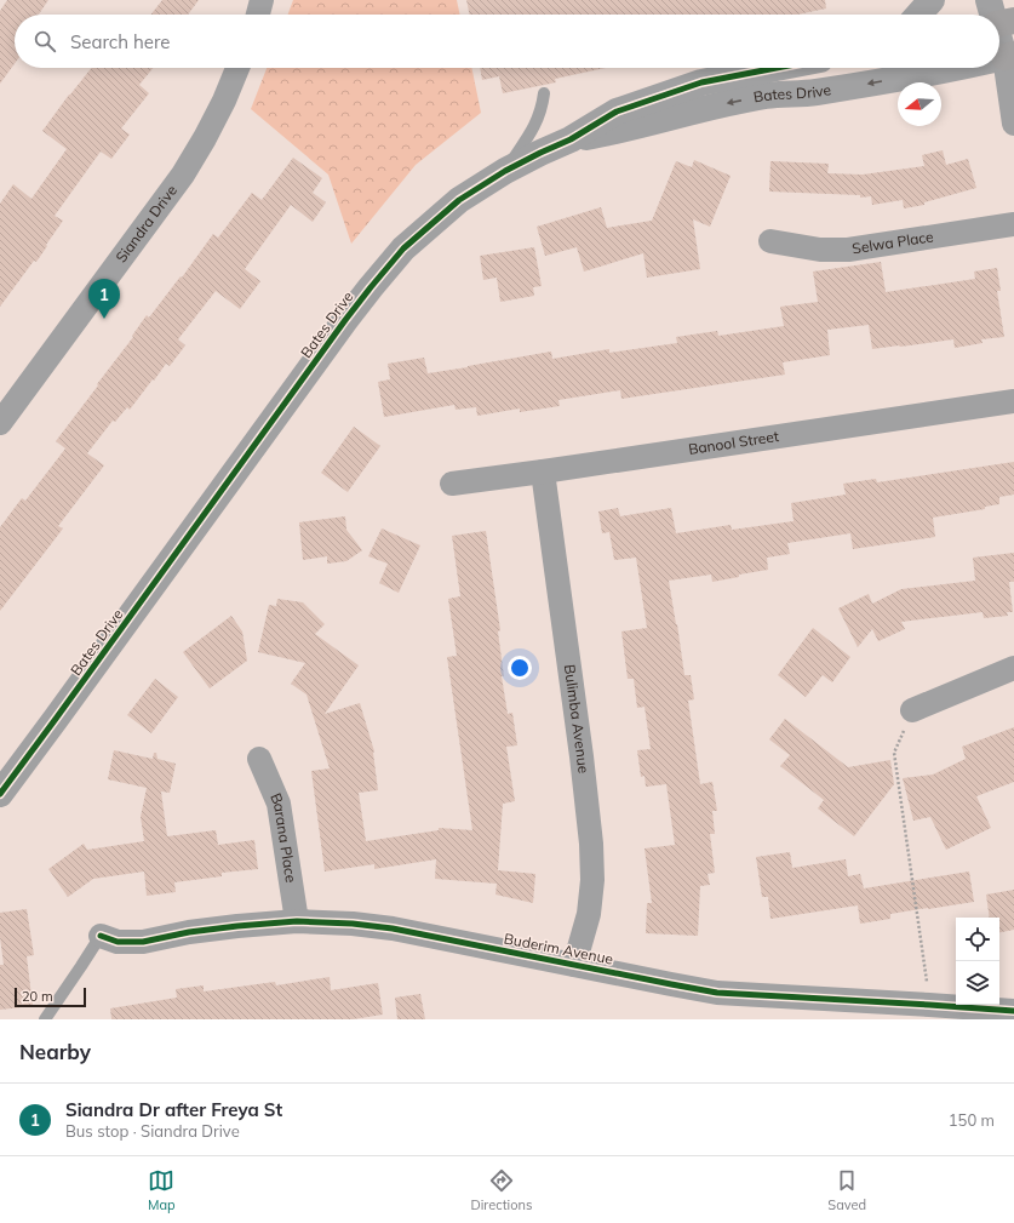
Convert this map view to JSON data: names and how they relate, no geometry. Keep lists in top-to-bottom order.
{
  "streets": {
    "street": [
      "Bates Drive",
      "Siandra Drive",
      "Selwa Place",
      "Banool Street",
      "Bulimba Avenue",
      "Barana Place",
      "Buderim Avenue"
    ]
  },
  "crossings": [
    ["Banool Street", "Bulimba Avenue"],
    ["Bulimba Avenue", "Buderim Avenue"],
    ["Barana Place", "Buderim Avenue"]
  ],
  "scale_bar": "20 m",
  "north": "left",
  "page": {
    "search": "Search here",
    "pins": "1",
    "scale": "20 m",
    "heading": "Nearby",
    "list": [
      {
        "mark": "1",
        "name": "Siandra Dr after Freya St",
        "note": "Bus stop · Siandra Drive",
        "value": "150 m"
      }
    ],
    "nav": ["Map", "Directions", "Saved"]
  }
}
